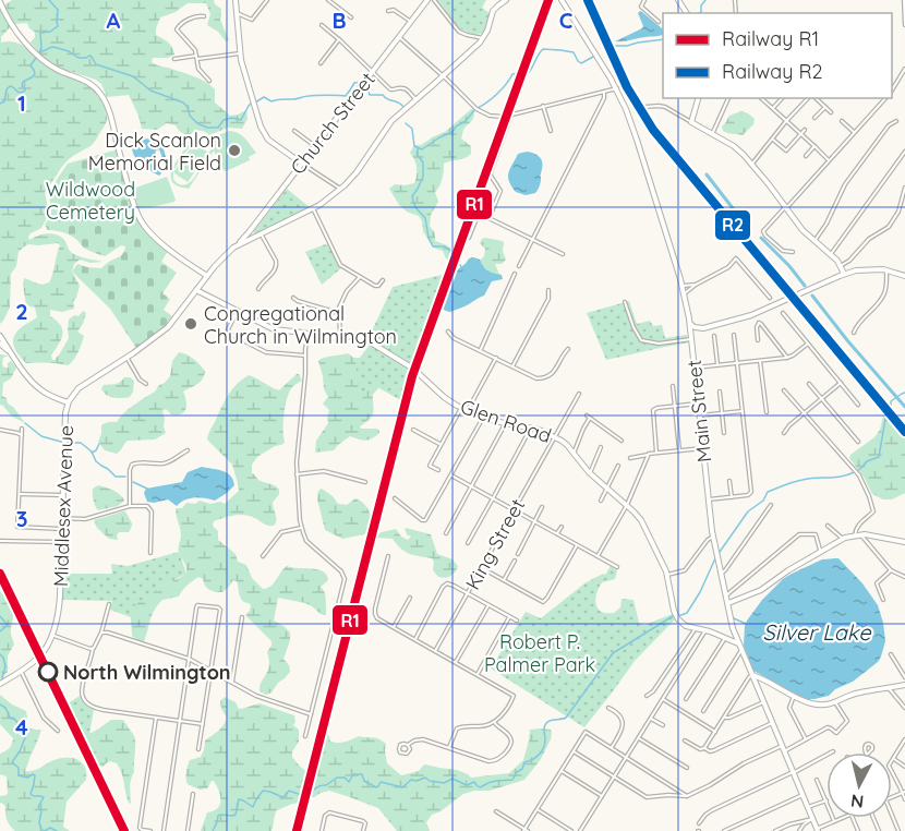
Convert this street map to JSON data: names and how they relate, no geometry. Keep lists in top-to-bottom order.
{
  "streets": {
    "street": [
      "Church Street",
      "Main Street",
      "Glen Road",
      "Middlesex Avenue",
      "King Street"
    ]
  },
  "crossings": [
    ["Church Street", "Middlesex Avenue"],
    ["Glen Road", "Middlesex Avenue"],
    ["Glen Road", "King Street"]
  ],
  "water": ["Silver Lake"],
  "parks": ["Wildwood Cemetery", "Robert P. Palmer Park"],
  "places": ["Dick Scanlon Memorial Field", "Congregational Church in Wilmington", "North Wilmington"],
  "lines": ["rail line R1", "rail line R2"],
  "legend": ["Railway R1", "Railway R2"],
  "north": "bottom",
  "grid": {
    "columns": ["A", "B", "C"],
    "rows": [
      "1",
      "2",
      "3",
      "4"
    ]
  }
}
